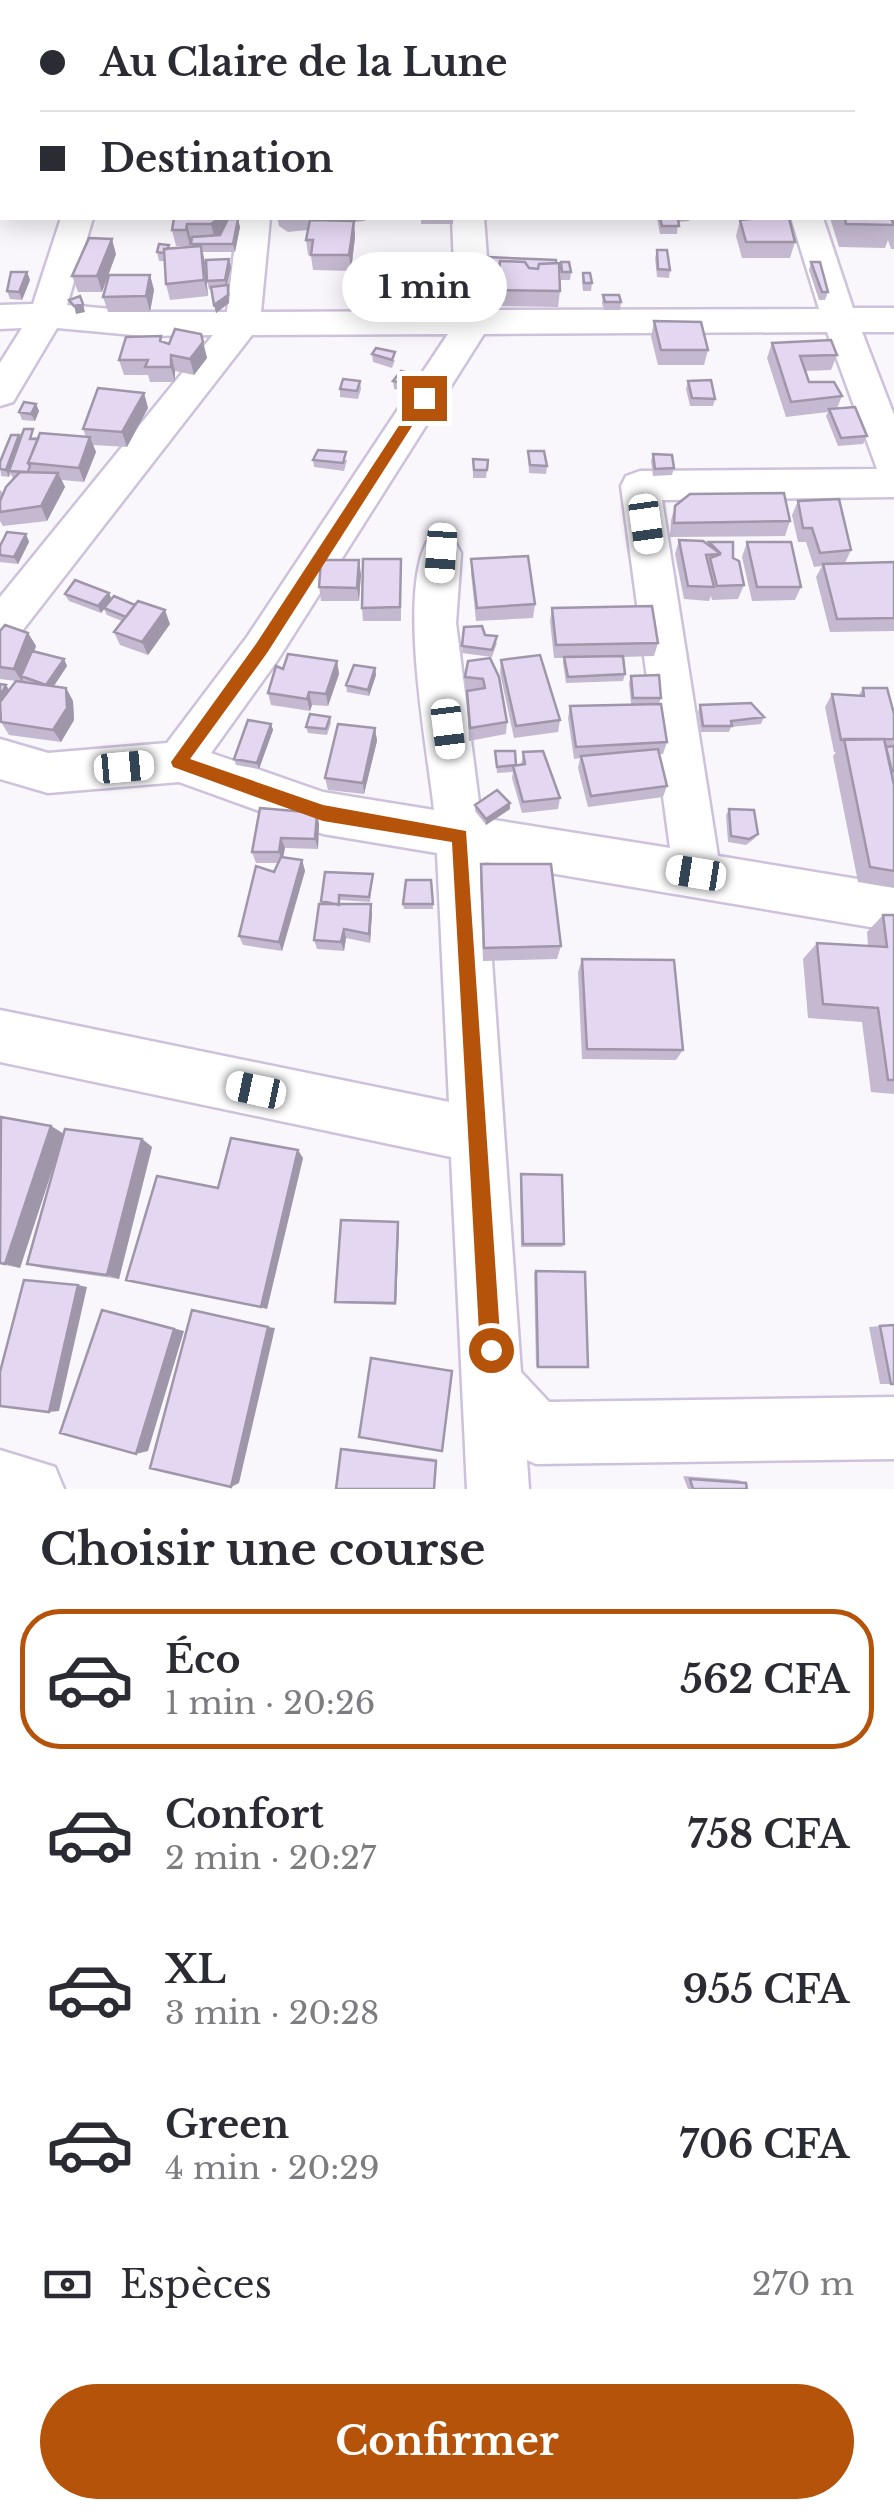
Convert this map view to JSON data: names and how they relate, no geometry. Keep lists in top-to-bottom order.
{
  "page": {
    "banner": ["Au Claire de la Lune", "Destination"],
    "bubble": "1 min",
    "heading": "Choisir une course",
    "list": [
      {
        "name": "Éco",
        "note": "1 min · 20:26",
        "value": "562 CFA"
      },
      {
        "name": "Confort",
        "note": "2 min · 20:27",
        "value": "758 CFA"
      },
      {
        "name": "XL",
        "note": "3 min · 20:28",
        "value": "955 CFA"
      },
      {
        "name": "Green",
        "note": "4 min · 20:29",
        "value": "706 CFA"
      }
    ],
    "pay": ["Espèces", "270 m"],
    "buttons": "Confirmer"
  }
}
